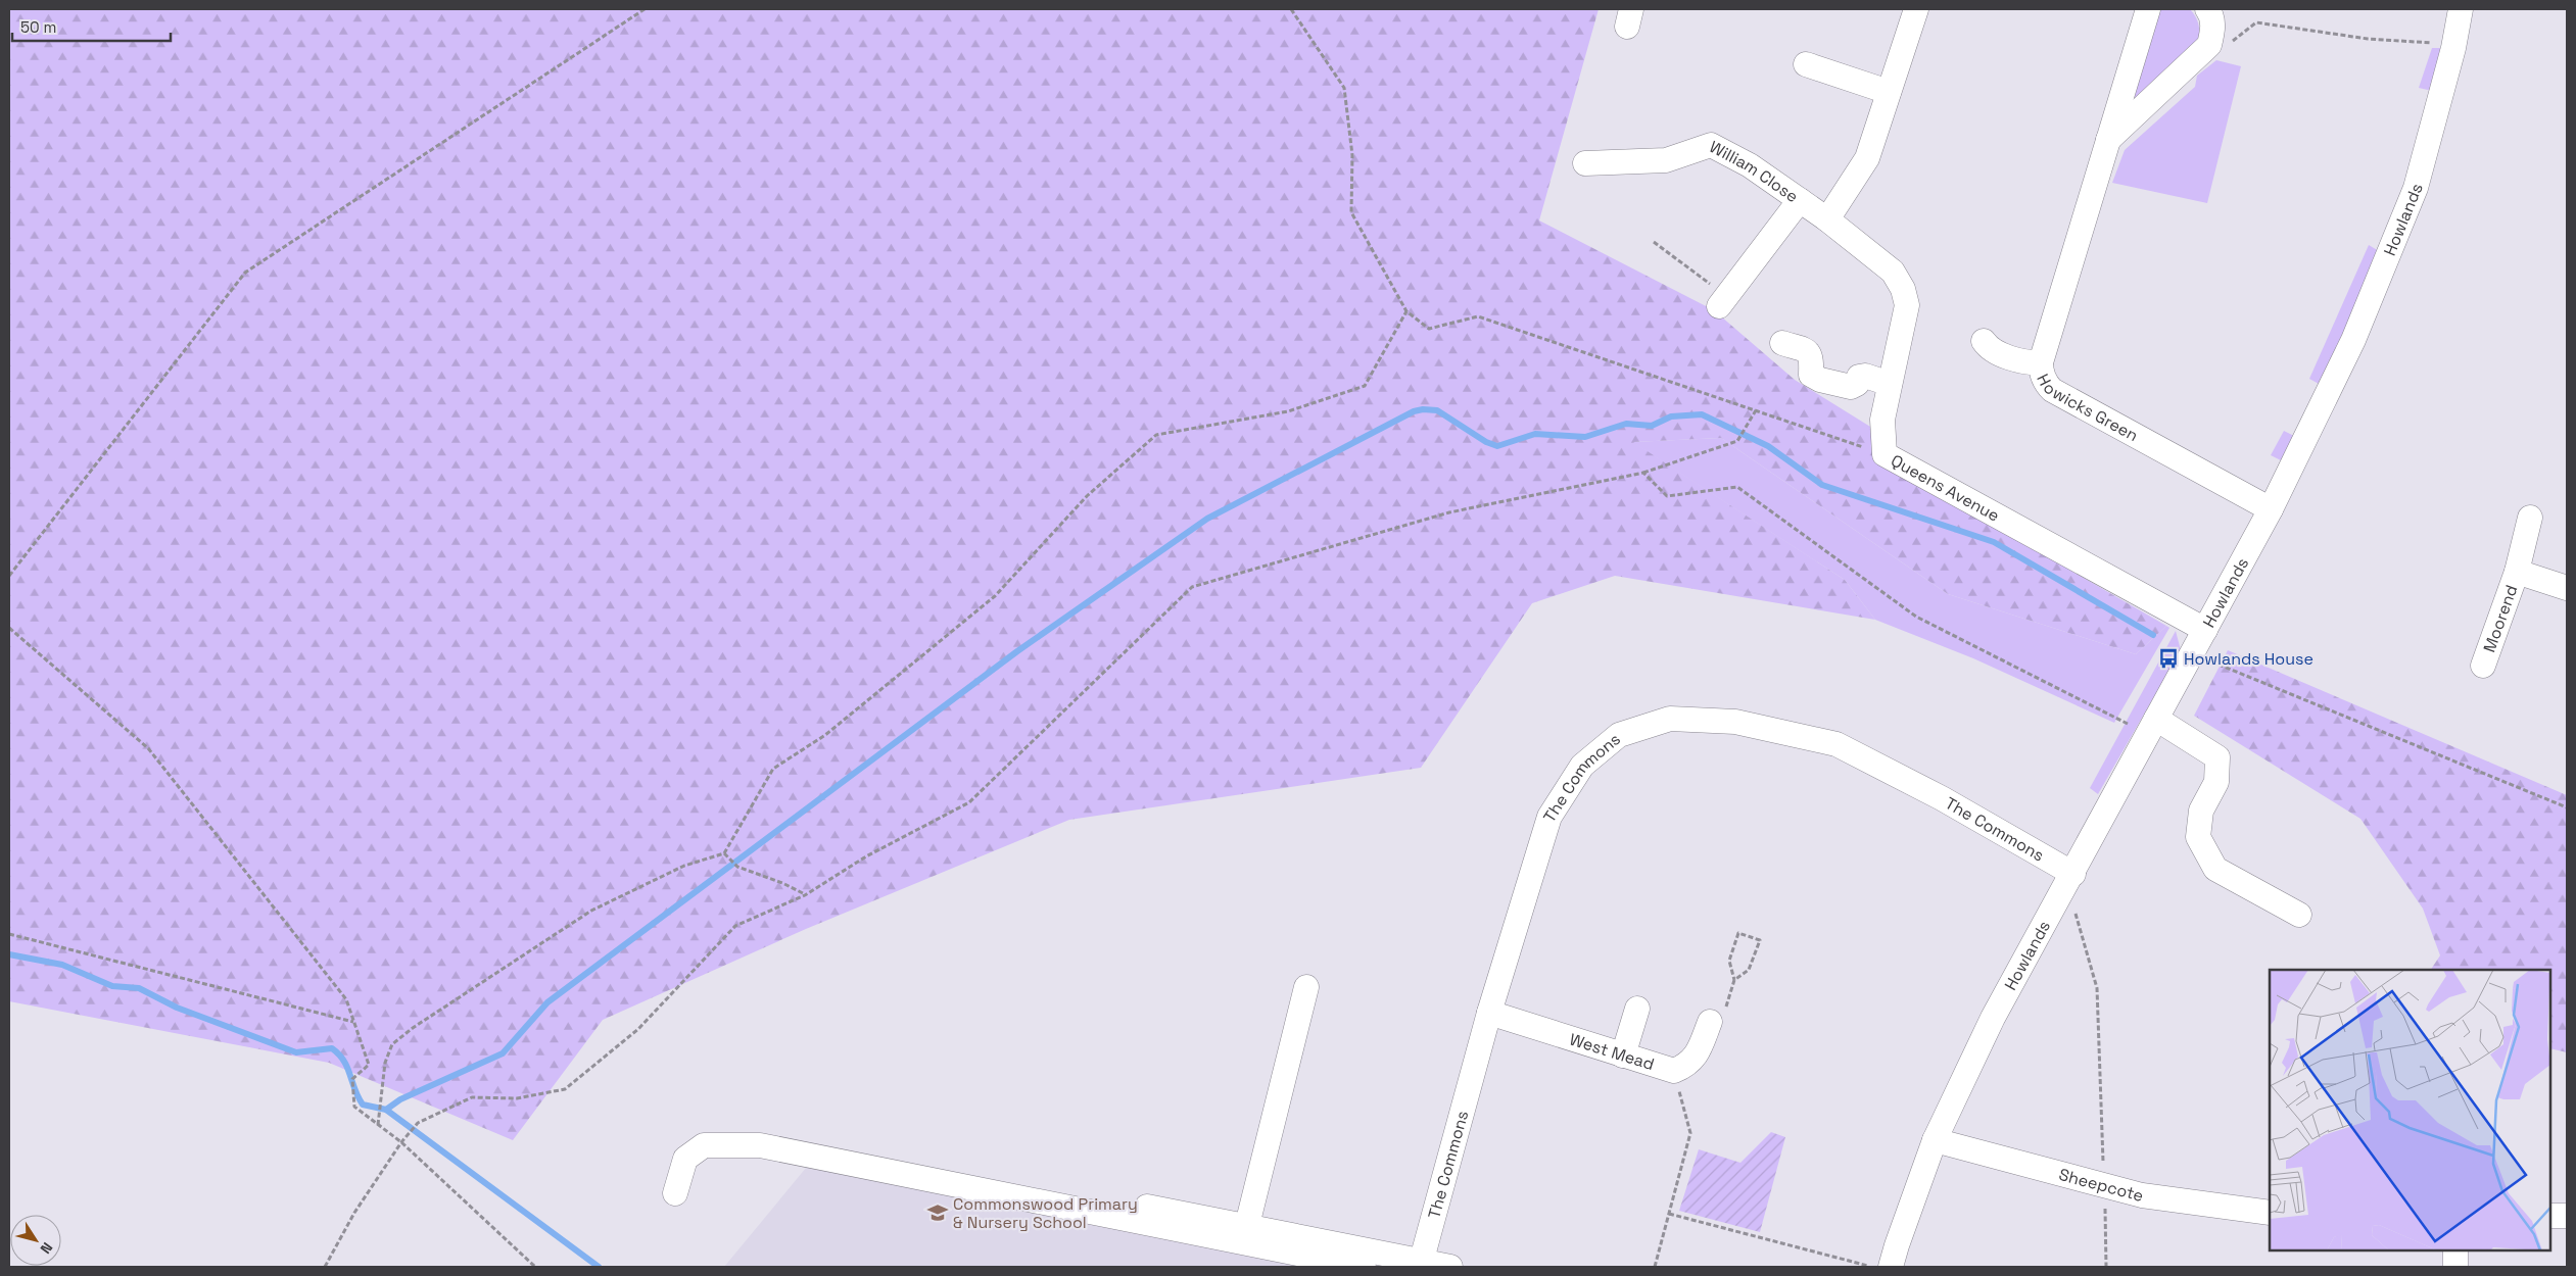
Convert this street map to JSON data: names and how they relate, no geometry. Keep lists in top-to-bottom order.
{
  "streets": {
    "street": [
      "William Close",
      "Howlands",
      "Howicks Green",
      "Queens Avenue",
      "Moorend",
      "The Commons",
      "West Mead",
      "Sheepcote"
    ]
  },
  "crossings": [
    ["William Close", "Queens Avenue"],
    ["Howlands", "Howicks Green"],
    ["Howlands", "Queens Avenue"],
    ["Howlands", "The Commons"],
    ["Howlands", "Sheepcote"],
    ["The Commons", "West Mead"]
  ],
  "places": {
    "bus stop": ["Howlands House"],
    "school or university": ["Commonswood Primary & Nursery School"]
  },
  "scale_bar": "50 m",
  "north": "bottom right"
}
